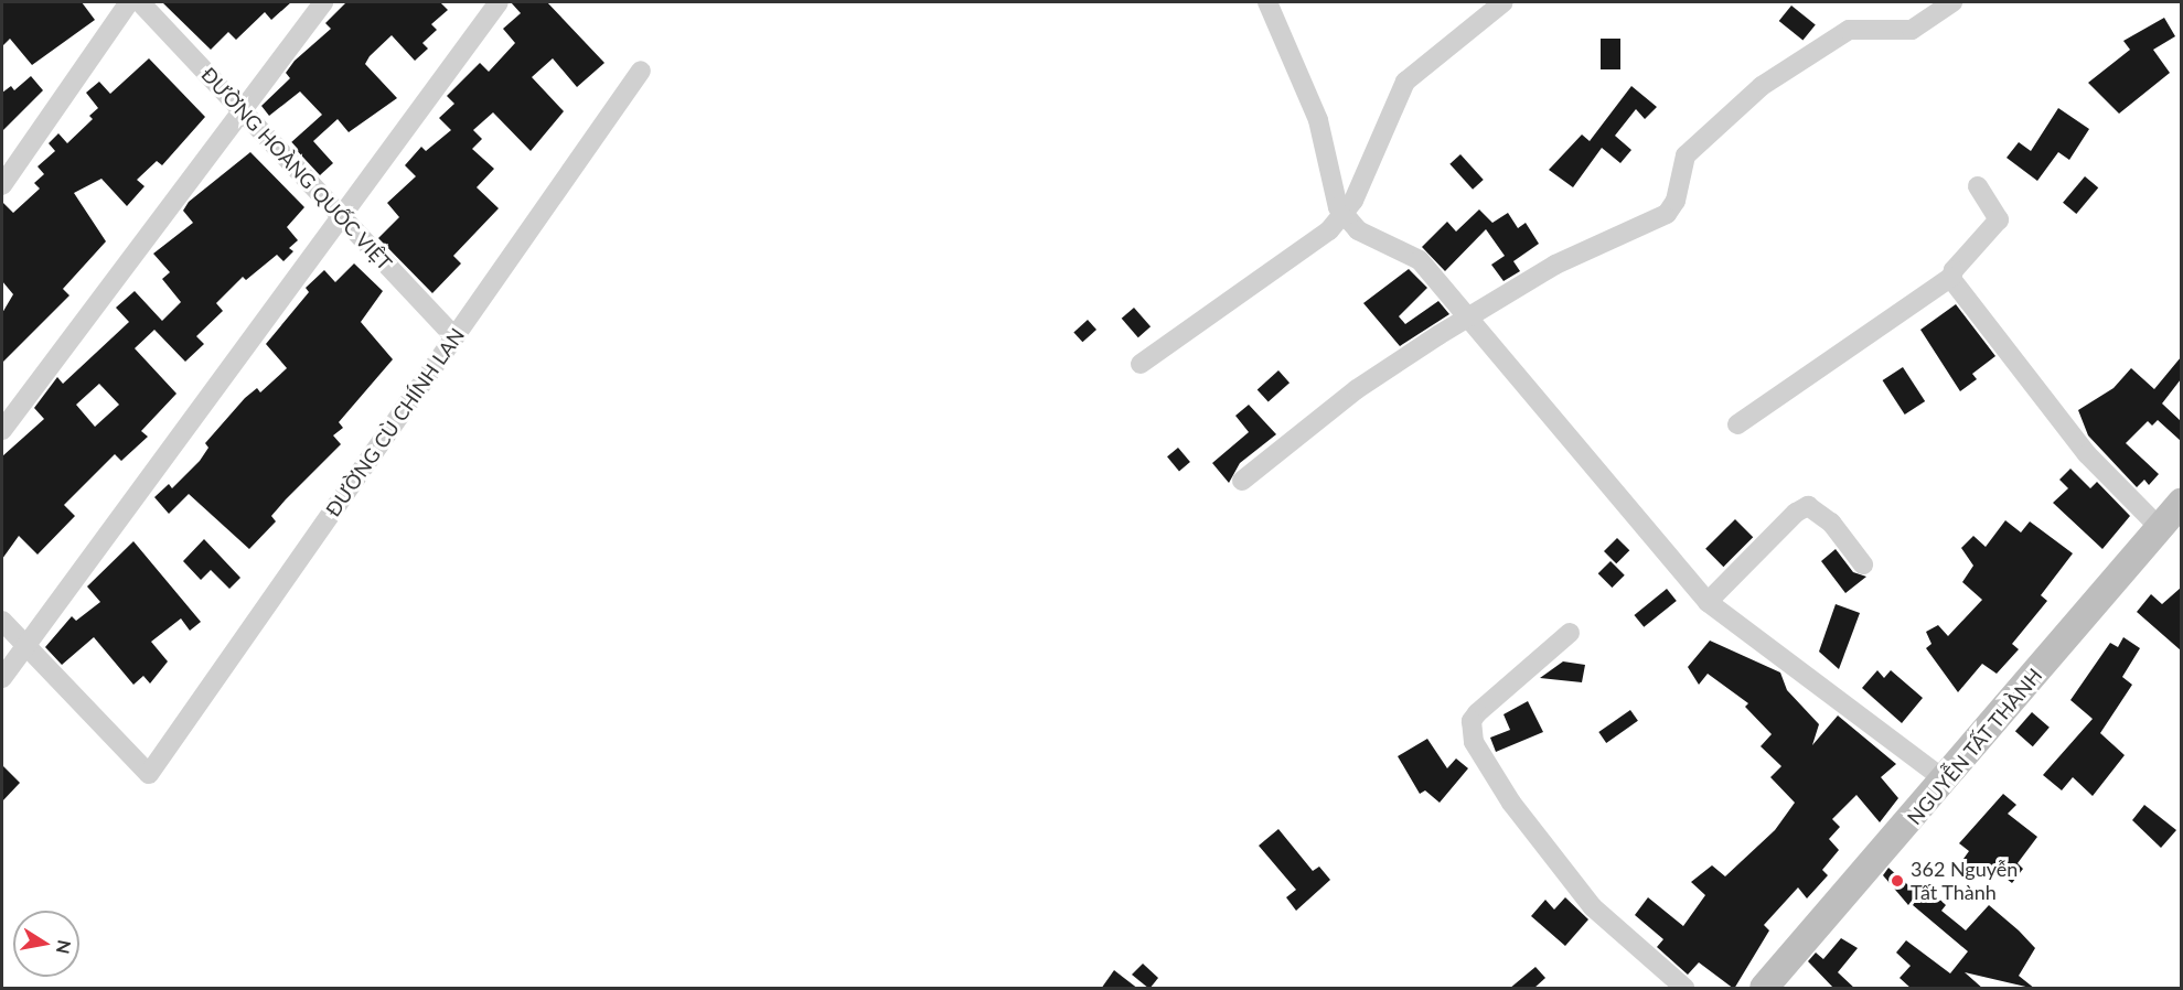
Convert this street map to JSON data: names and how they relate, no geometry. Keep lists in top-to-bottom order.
{
  "streets": {
    "main road": ["NGUYỄN TẤT THÀNH"],
    "street": ["ĐƯỜNG HOÀNG QUỐC VIỆT", "ĐƯỜNG CÙ CHÍNH LAN"]
  },
  "crossings": [
    ["ĐƯỜNG HOÀNG QUỐC VIỆT", "ĐƯỜNG CÙ CHÍNH LAN"]
  ],
  "places": ["362 Nguyễn Tất Thành"],
  "north": "right"
}
